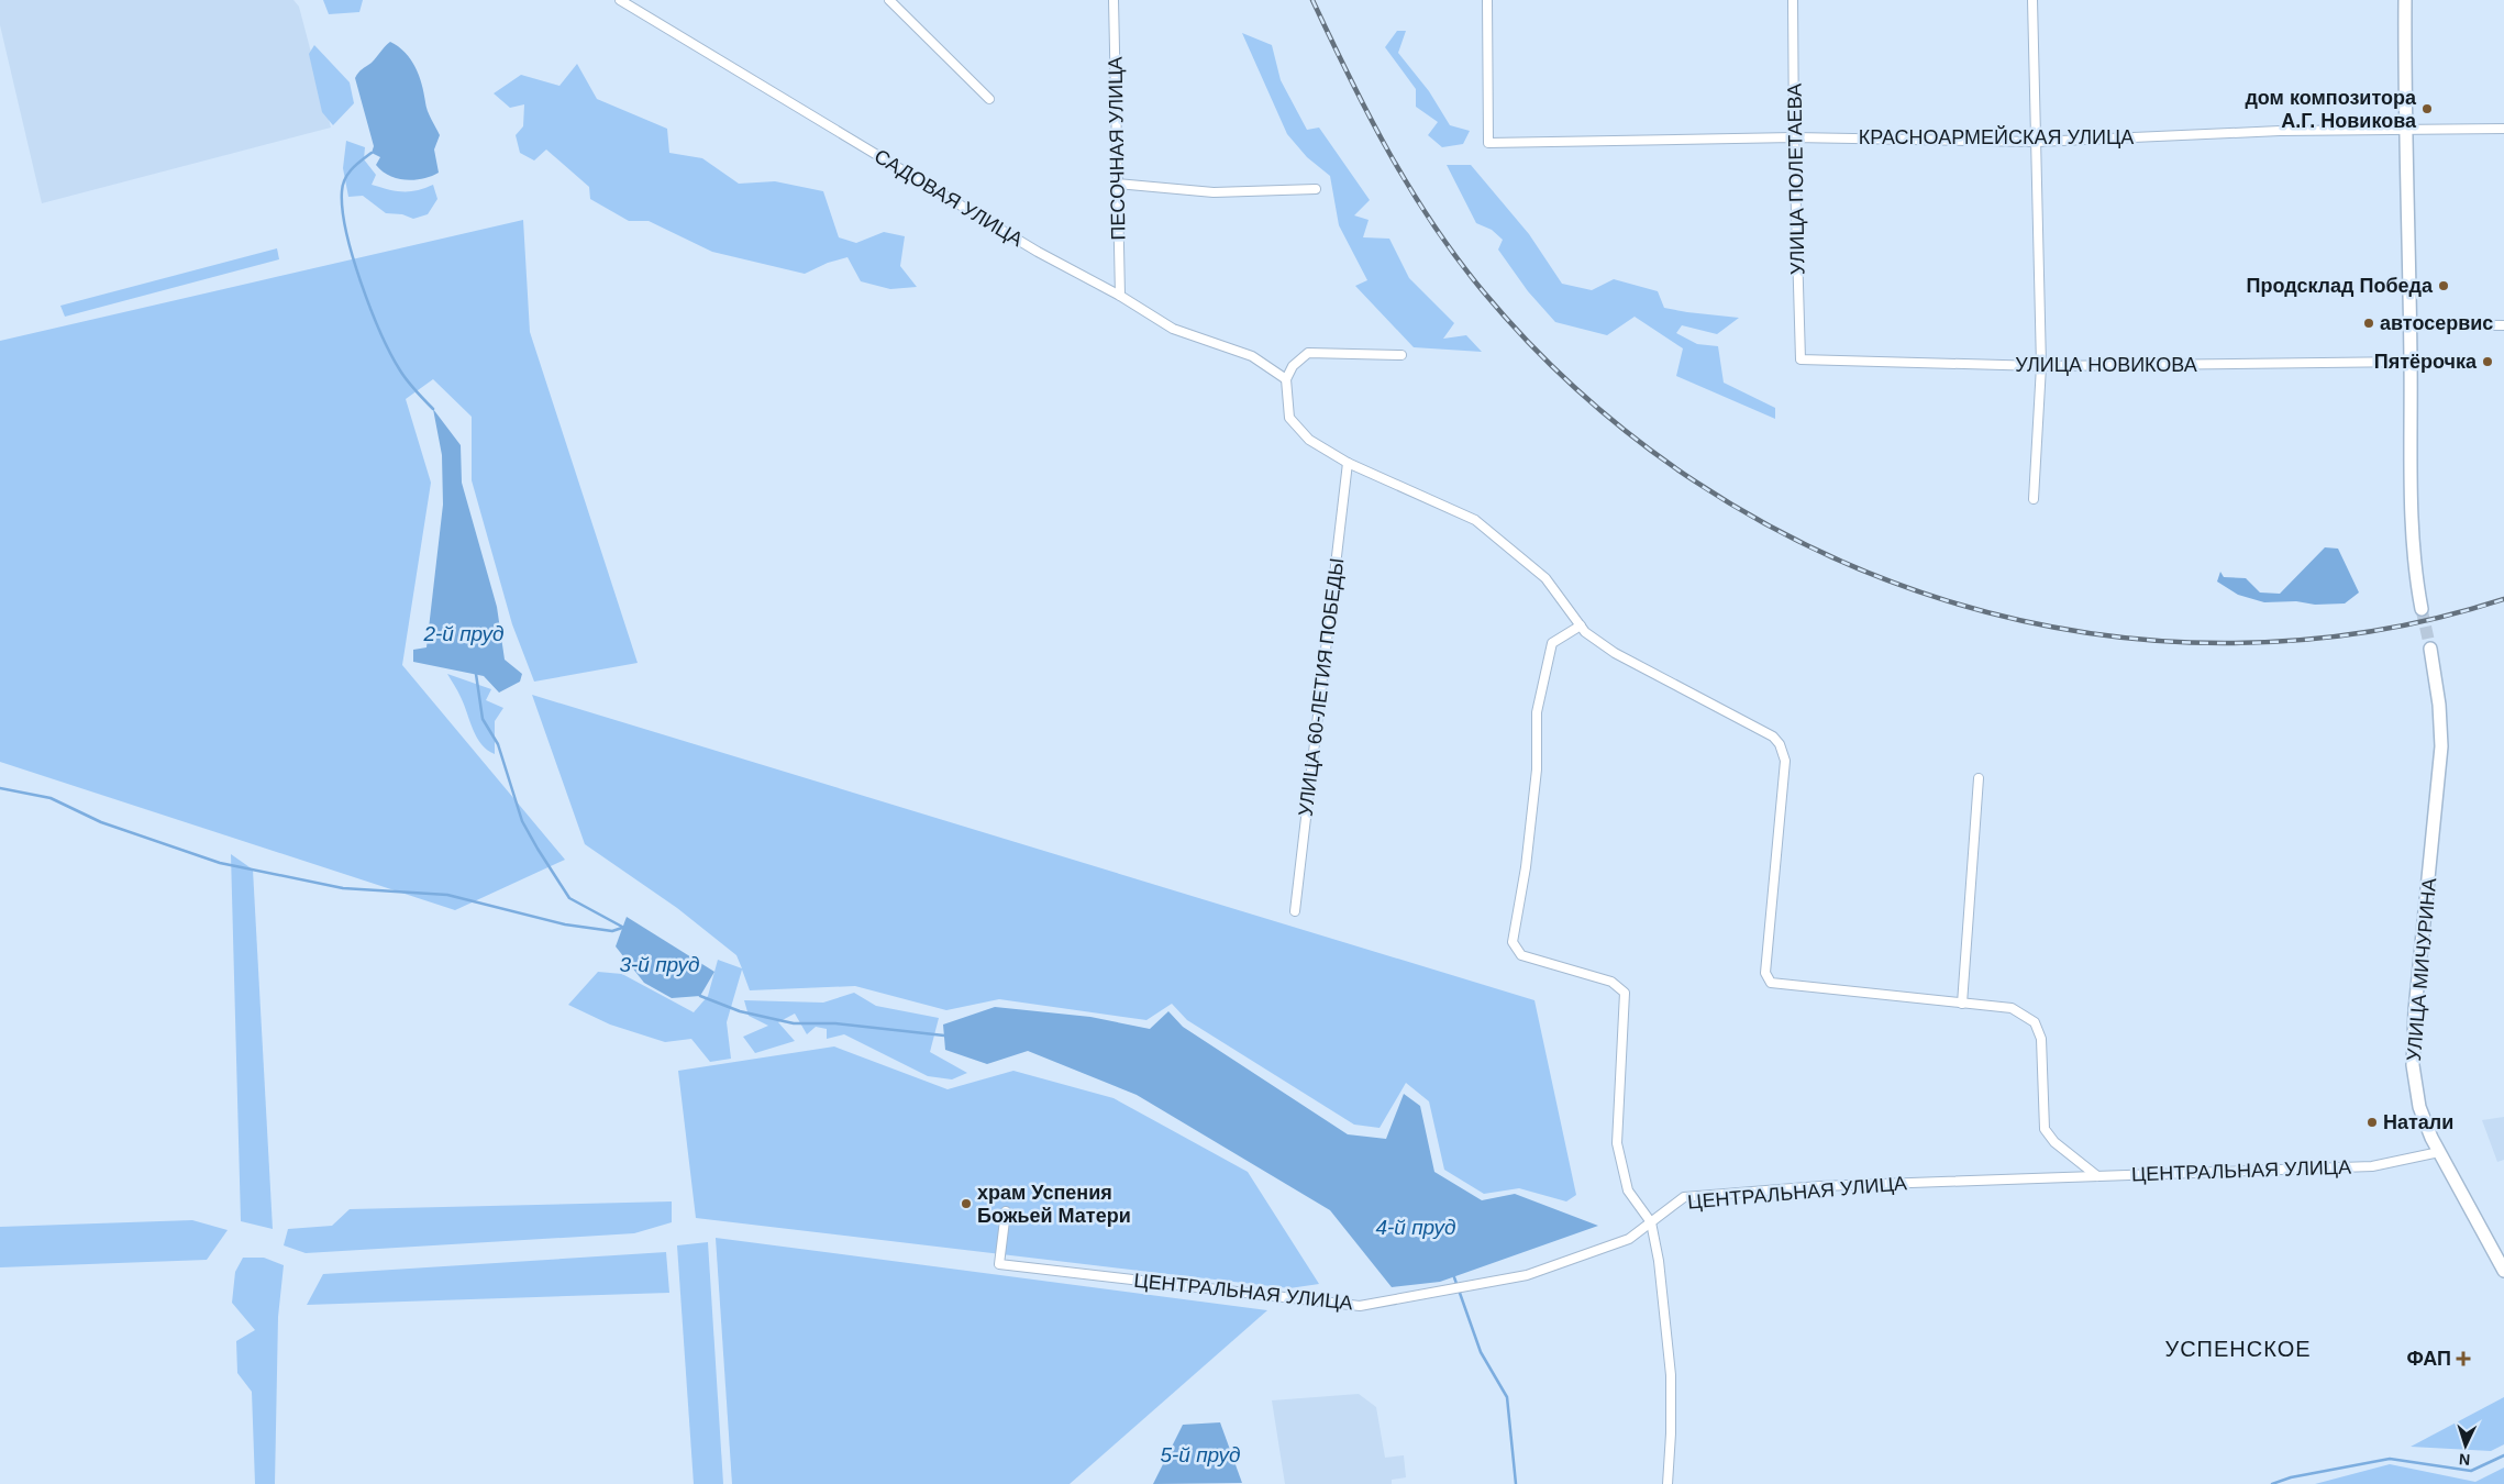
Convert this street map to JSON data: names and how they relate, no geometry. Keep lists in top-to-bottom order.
{
  "streets": {
    "main road": ["УЛИЦА МИЧУРИНА"],
    "street": [
      "КРАСНОАРМЕЙСКАЯ УЛИЦА",
      "ПЕСОЧНАЯ УЛИЦА",
      "УЛИЦА ПОЛЕТАЕВА",
      "САДОВАЯ УЛИЦА",
      "УЛИЦА НОВИКОВА",
      "УЛИЦА 60-ЛЕТИЯ ПОБЕДЫ",
      "ЦЕНТРАЛЬНАЯ УЛИЦА"
    ]
  },
  "crossings": [
    ["КРАСНОАРМЕЙСКАЯ УЛИЦА", "УЛИЦА ПОЛЕТАЕВА"],
    ["ПЕСОЧНАЯ УЛИЦА", "САДОВАЯ УЛИЦА"],
    ["УЛИЦА ПОЛЕТАЕВА", "УЛИЦА НОВИКОВА"],
    ["УЛИЦА МИЧУРИНА", "ЦЕНТРАЛЬНАЯ УЛИЦА"]
  ],
  "districts": ["УСПЕНСКОЕ"],
  "water": [
    "2-й пруд",
    "3-й пруд",
    "4-й пруд",
    "5-й пруд"
  ],
  "places": {
    "other": [
      "дом композитора А.Г. Новикова",
      "Продсклад Победа",
      "автосервис",
      "Пятёрочка",
      "Натали",
      "храм Успения Божьей Матери"
    ],
    "health": ["ФАП"]
  },
  "north": "bottom"
}
